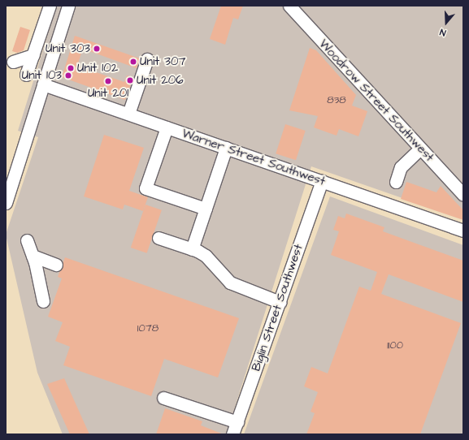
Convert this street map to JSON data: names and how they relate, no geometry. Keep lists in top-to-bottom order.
{
  "streets": {
    "street": ["Woodrow Street Southwest", "Warner Street Southwest", "Biglin Street Southwest"]
  },
  "crossings": [
    ["Warner Street Southwest", "Biglin Street Southwest"]
  ],
  "places": [
    "Unit 303",
    "Unit 307",
    "Unit 102",
    "Unit 103",
    "Unit 206",
    "Unit 201"
  ],
  "house_numbers": ["838", "1078", "1100"],
  "north": "bottom"
}
